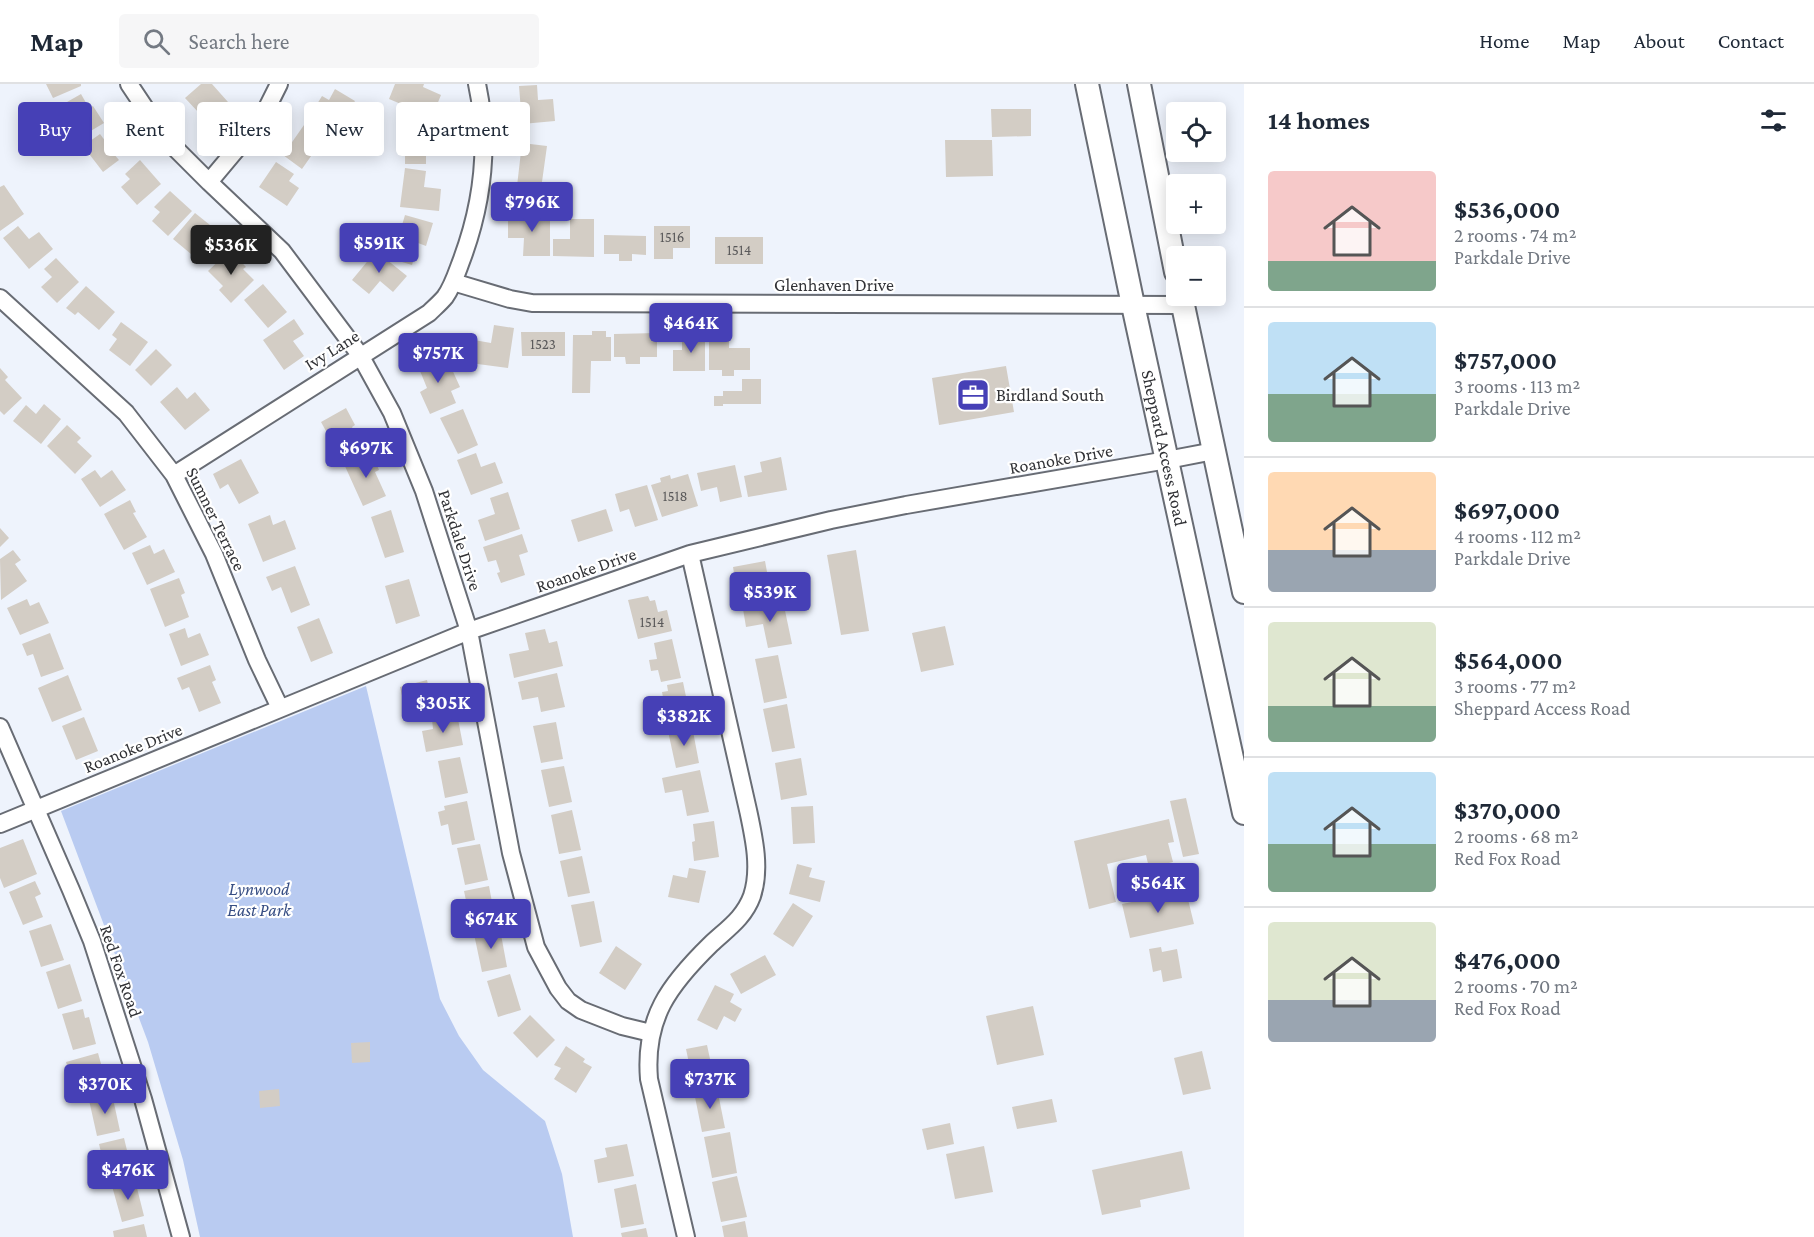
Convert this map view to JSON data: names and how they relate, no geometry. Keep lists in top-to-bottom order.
{
  "streets": {
    "main road": ["Sheppard Access Road"],
    "street": [
      "Glenhaven Drive",
      "Ivy Lane",
      "Roanoke Drive",
      "Sumner Terrace",
      "Parkdale Drive",
      "Red Fox Road"
    ]
  },
  "crossings": [
    ["Glenhaven Drive", "Ivy Lane"],
    ["Glenhaven Drive", "Sheppard Access Road"],
    ["Ivy Lane", "Sumner Terrace"],
    ["Ivy Lane", "Parkdale Drive"],
    ["Sheppard Access Road", "Roanoke Drive"],
    ["Roanoke Drive", "Sumner Terrace"],
    ["Roanoke Drive", "Parkdale Drive"],
    ["Roanoke Drive", "Red Fox Road"]
  ],
  "parks": ["Lynwood East Park"],
  "places": {
    "office": ["Birdland South"]
  },
  "house_numbers": [
    "1516",
    "1514",
    "1523",
    "1518",
    "1514"
  ],
  "page": {
    "header": "Map",
    "search": "Search here",
    "nav": [
      "Home",
      "Map",
      "About",
      "Contact"
    ],
    "heading": "14 homes",
    "map_buttons": ["+", "−"],
    "chip": [
      "Buy",
      "Rent",
      "Filters",
      "New",
      "Apartment"
    ],
    "list": [
      {
        "name": "$536,000",
        "note": "2 rooms · 74 m² · Parkdale Drive"
      },
      {
        "name": "$757,000",
        "note": "3 rooms · 113 m² · Parkdale Drive"
      },
      {
        "name": "$697,000",
        "note": "4 rooms · 112 m² · Parkdale Drive"
      },
      {
        "name": "$564,000",
        "note": "3 rooms · 77 m² · Sheppard Access Road"
      },
      {
        "name": "$370,000",
        "note": "2 rooms · 68 m² · Red Fox Road"
      },
      {
        "name": "$476,000",
        "note": "2 rooms · 70 m² · Red Fox Road"
      }
    ],
    "price": [
      "$796K",
      "$591K",
      "$536K",
      "$464K",
      "$757K",
      "$697K",
      "$539K",
      "$305K",
      "$382K",
      "$564K",
      "$674K",
      "$737K",
      "$370K",
      "$476K"
    ]
  }
}
